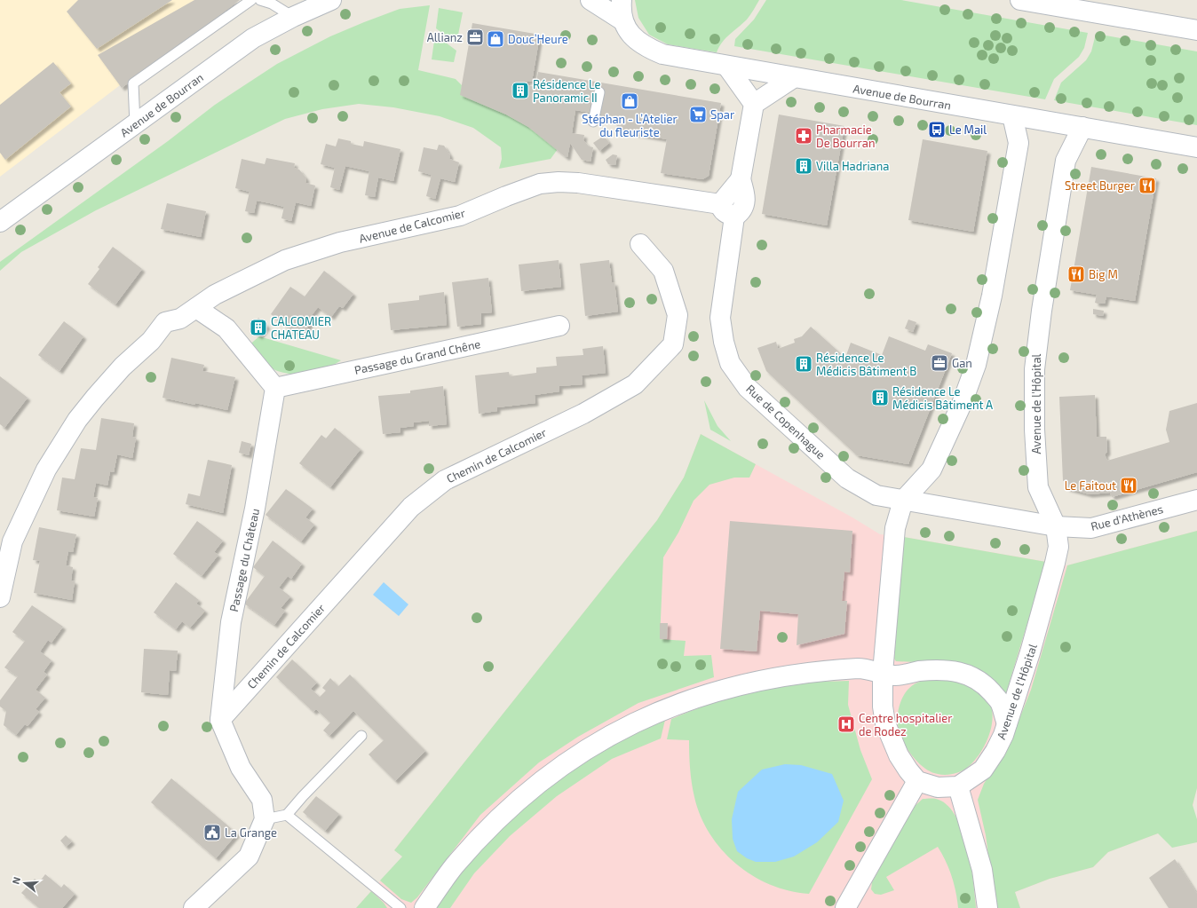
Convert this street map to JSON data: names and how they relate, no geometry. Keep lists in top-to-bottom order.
{
  "streets": {
    "street": [
      "Avenue de Bourran",
      "Avenue de Calcomier",
      "Passage du Grand Chêne",
      "Avenue de l'Hôpital",
      "Rue de Copenhague",
      "Chemin de Calcomier",
      "Rue d'Athènes",
      "Passage du Château"
    ]
  },
  "crossings": [
    ["Avenue de Bourran", "Avenue de l'Hôpital"],
    ["Avenue de Calcomier", "Rue de Copenhague"],
    ["Passage du Grand Chêne", "Passage du Château"],
    ["Avenue de l'Hôpital", "Rue de Copenhague"],
    ["Avenue de l'Hôpital", "Rue d'Athènes"],
    ["Rue de Copenhague", "Rue d'Athènes"],
    ["Chemin de Calcomier", "Passage du Château"]
  ],
  "places": {
    "office": ["Allianz", "Gan"],
    "shop": ["Douc’Heure", "Stéphan - L’Atelier du fleuriste"],
    "building": [
      "Résidence Le Panoramic II",
      "Villa Hadriana",
      "CALCOMIER CHATEAU",
      "Résidence Le Médicis Bâtiment B",
      "Résidence Le Médicis Bâtiment A"
    ],
    "supermarket": ["Spar"],
    "bus stop": ["Le Mail"],
    "pharmacy": ["Pharmacie De Bourran"],
    "restaurant": ["Street Burger", "Big M", "Le Faitout"],
    "hospital": ["Centre hospitalier de Rodez"],
    "public building": ["La Grange"]
  },
  "north": "left"
}
